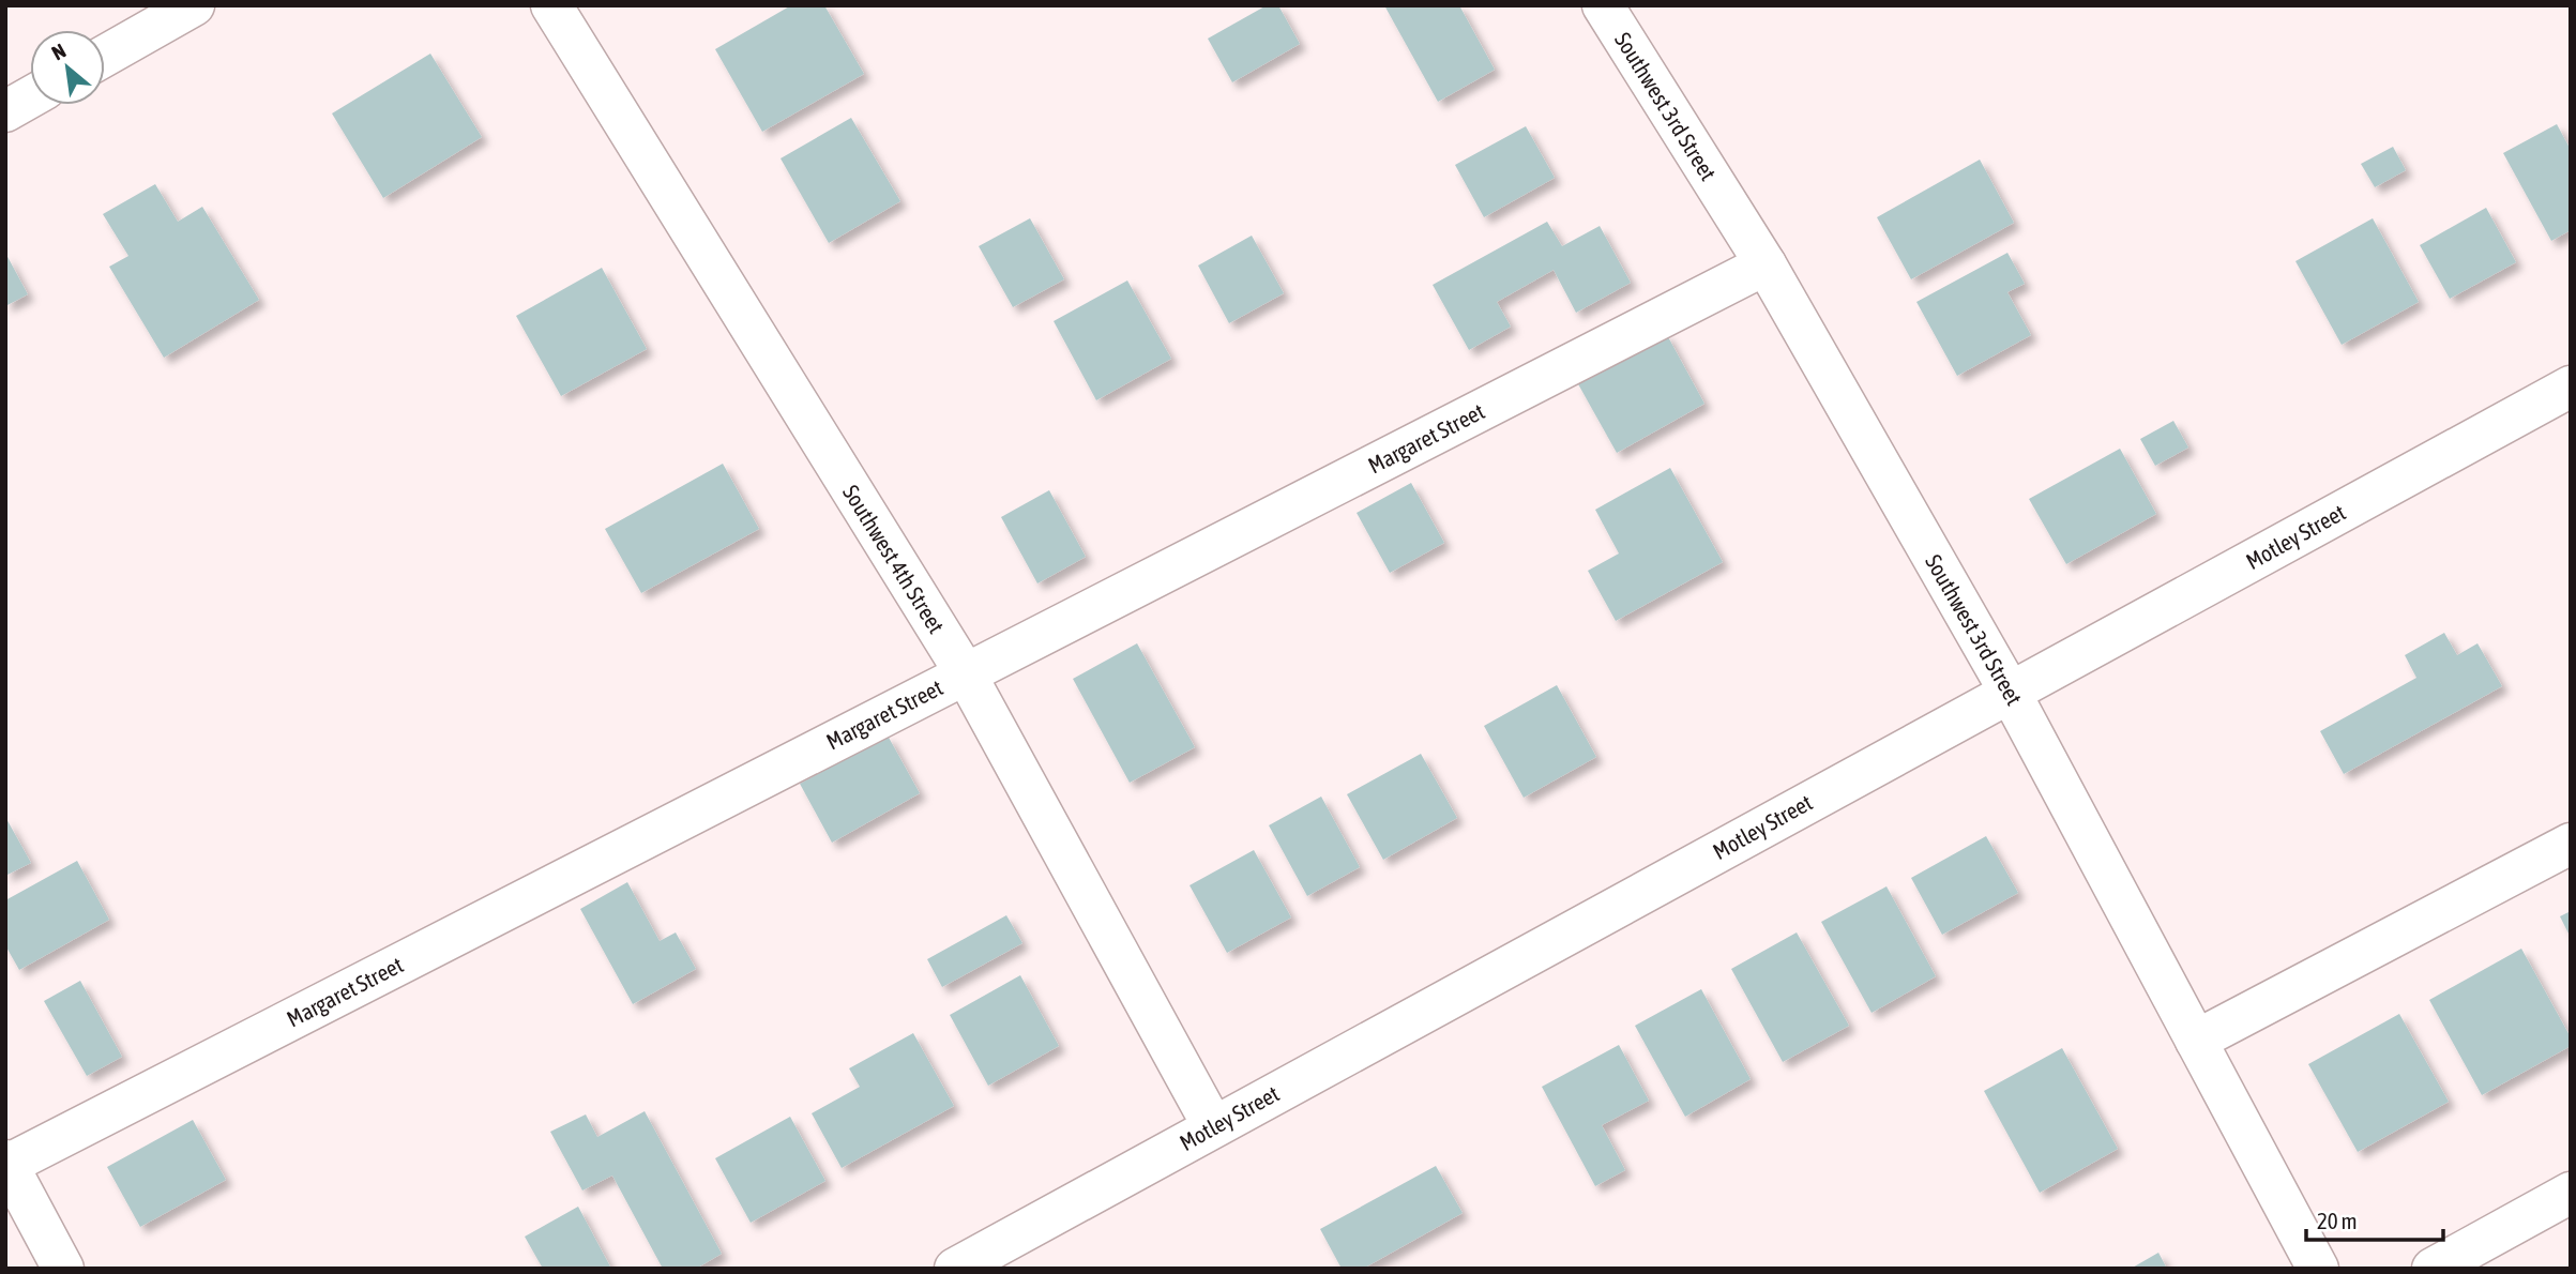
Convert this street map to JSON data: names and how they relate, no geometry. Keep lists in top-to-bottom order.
{
  "streets": {
    "street": [
      "Southwest 3rd Street",
      "Margaret Street",
      "Motley Street",
      "Southwest 4th Street"
    ]
  },
  "crossings": [
    ["Southwest 3rd Street", "Margaret Street"],
    ["Southwest 3rd Street", "Motley Street"],
    ["Margaret Street", "Southwest 4th Street"],
    ["Motley Street", "Southwest 4th Street"]
  ],
  "scale_bar": "20 m",
  "north": "top left"
}
